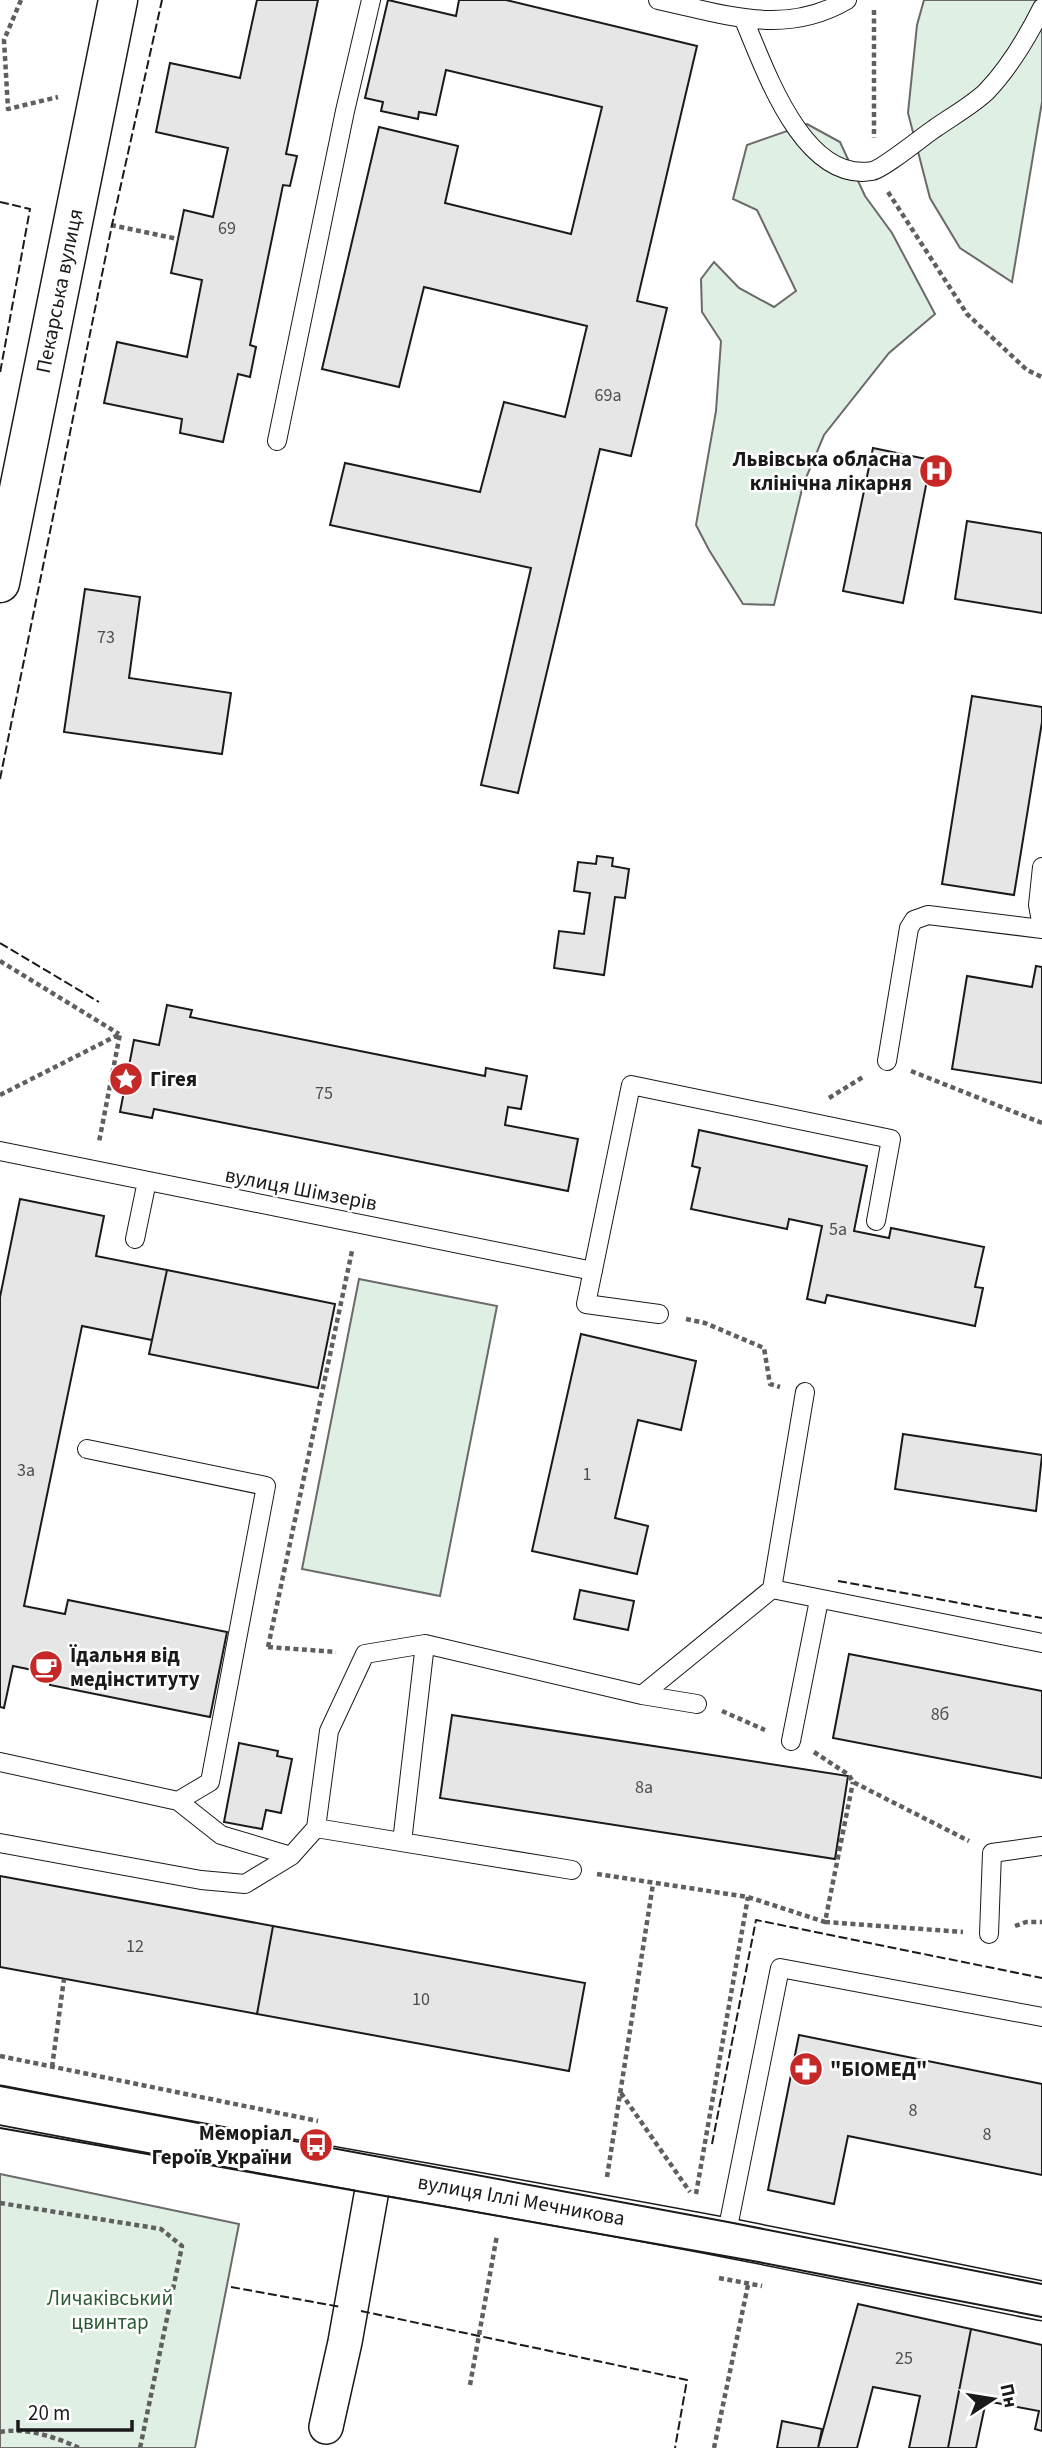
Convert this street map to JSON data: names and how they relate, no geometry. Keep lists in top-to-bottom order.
{
  "streets": {
    "main road": ["Пекарська вулиця", "вулиця Іллі Мечникова"],
    "lane": ["вулиця Шімзерів"]
  },
  "parks": ["Личаківський цвинтар"],
  "places": {
    "hospital": ["Львівська обласна клінічна лікарня"],
    "place": ["Гігея"],
    "cafe": ["Їдальня від медінституту"],
    "pharmacy": ["\"БІОМЕД\""],
    "bus stop": ["Меморіал Героїв України"]
  },
  "house_numbers": [
    "69",
    "69а",
    "73",
    "75",
    "5а",
    "3а",
    "1",
    "8б",
    "8а",
    "12",
    "10",
    "8",
    "8",
    "25"
  ],
  "scale_bar": "20 m",
  "north": "right"
}
